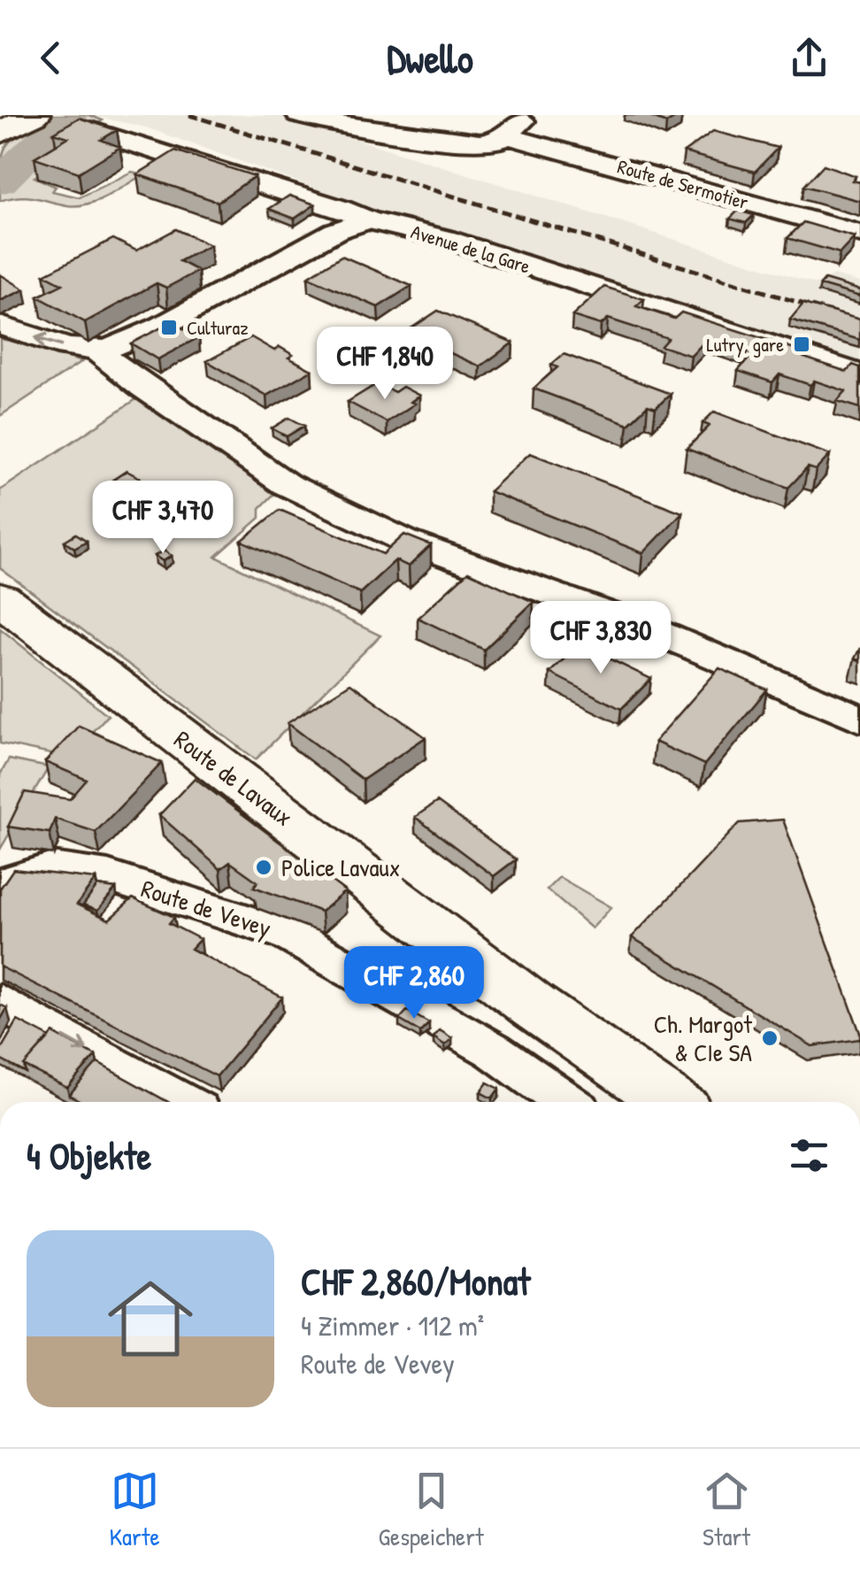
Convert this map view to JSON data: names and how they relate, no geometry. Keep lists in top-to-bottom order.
{
  "streets": {
    "main road": ["Route de Lavaux"],
    "street": ["Route de Sermotier", "Avenue de la Gare", "Route de Vevey"]
  },
  "places": {
    "transit": ["Culturaz", "Lutry, gare"],
    "other": ["Police Lavaux", "Ch. Margot & CIe SA"]
  },
  "page": {
    "header": "Dwello",
    "price": [
      "CHF 1,840",
      "CHF 3,470",
      "CHF 3,830",
      "CHF 2,860"
    ],
    "heading": "4 Objekte",
    "list": [
      {
        "name": "CHF 2,860/Monat",
        "note": "4 Zimmer · 112 m² · Route de Vevey"
      }
    ],
    "tabs": ["Karte", "Gespeichert", "Start"]
  }
}
